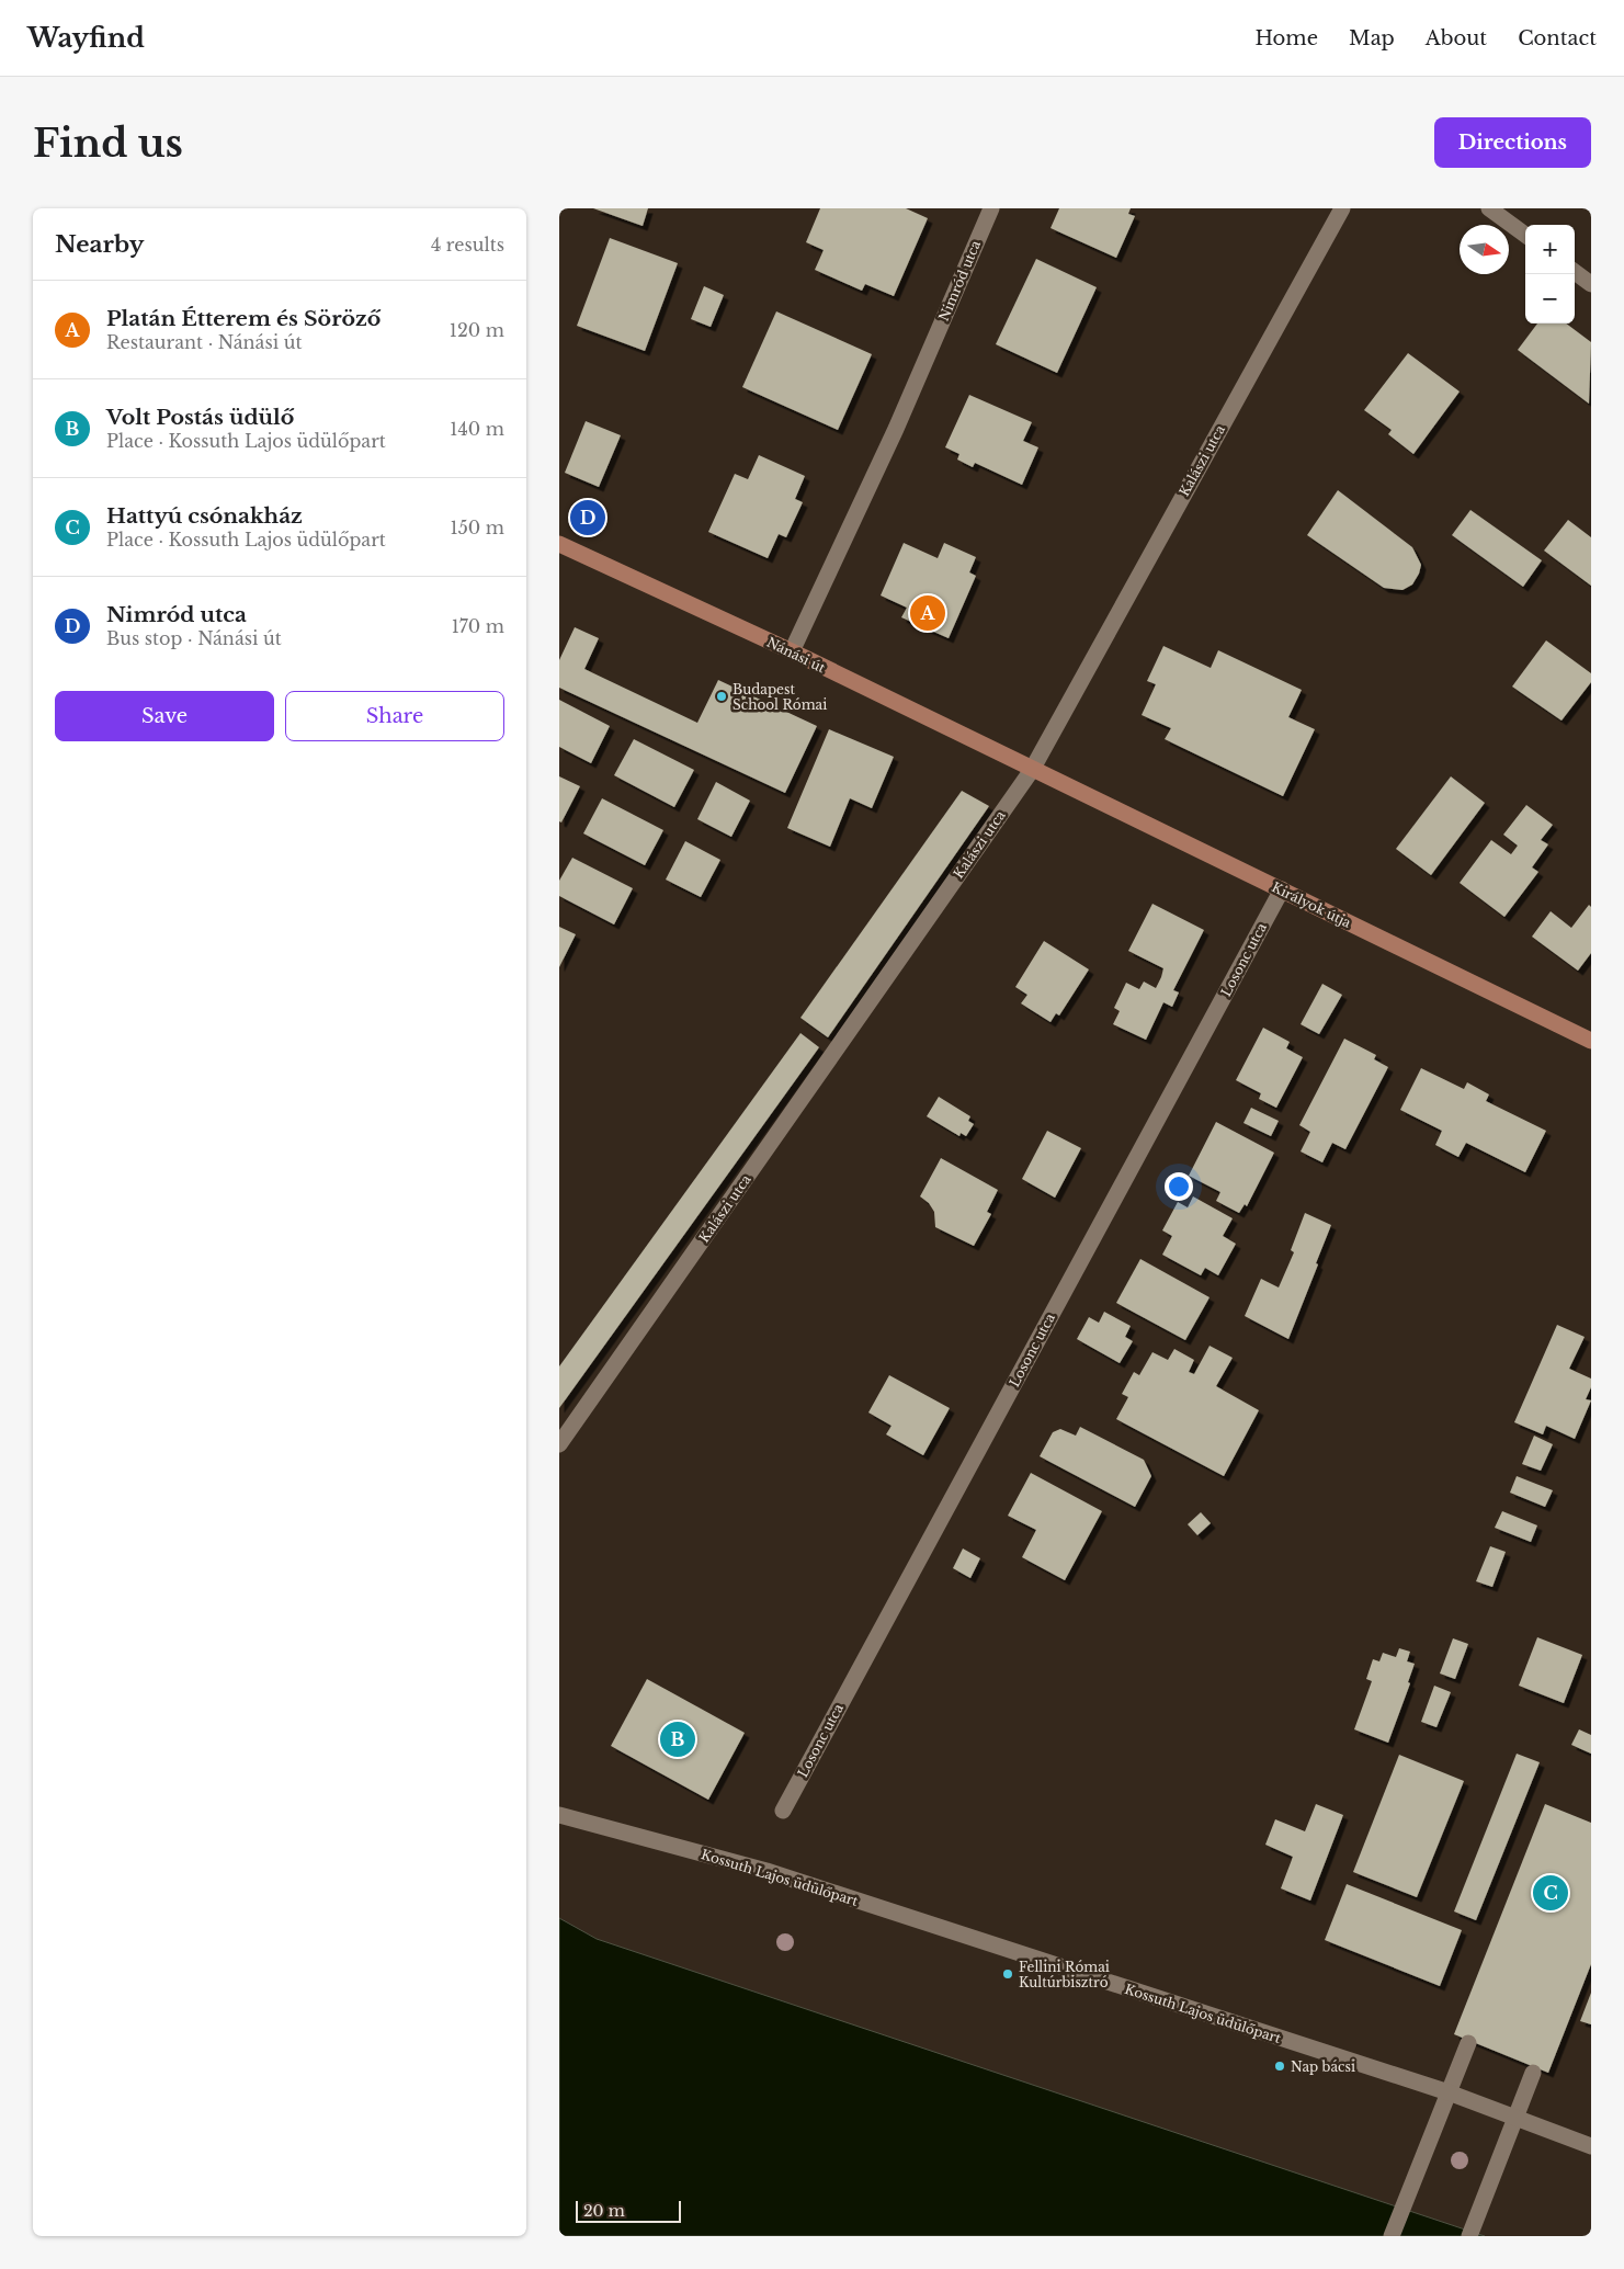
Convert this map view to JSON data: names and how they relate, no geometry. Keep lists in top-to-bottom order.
{
  "streets": {
    "street": [
      "Nimród utca",
      "Kalászi utca",
      "Nánási út",
      "Királyok útja",
      "Losonc utca",
      "Kossuth Lajos üdülőpart"
    ]
  },
  "crossings": [
    ["Nimród utca", "Nánási út"],
    ["Kalászi utca", "Nánási út"],
    ["Kalászi utca", "Királyok útja"],
    ["Nánási út", "Királyok útja"],
    ["Királyok útja", "Losonc utca"]
  ],
  "places": ["Budapest School Római", "Fellini Római Kultúrbisztró", "Nap bácsi"],
  "scale_bar": "20 m",
  "north": "right",
  "page": {
    "header": "Wayfind",
    "nav": [
      "Home",
      "Map",
      "About",
      "Contact"
    ],
    "buttons": [
      "Directions",
      ["Save", "Share"]
    ],
    "title": "Find us",
    "heading": ["Nearby", "4 results"],
    "map_buttons": ["+", "−"],
    "list": [
      {
        "mark": "A",
        "name": "Platán Étterem és Söröző",
        "note": "Restaurant · Nánási út",
        "value": "120 m"
      },
      {
        "mark": "B",
        "name": "Volt Postás üdülő",
        "note": "Place · Kossuth Lajos üdülőpart",
        "value": "140 m"
      },
      {
        "mark": "C",
        "name": "Hattyú csónakház",
        "note": "Place · Kossuth Lajos üdülőpart",
        "value": "150 m"
      },
      {
        "mark": "D",
        "name": "Nimród utca",
        "note": "Bus stop · Nánási út",
        "value": "170 m"
      }
    ],
    "pins": [
      "D",
      "A",
      "B",
      "C"
    ],
    "scale": "20 m"
  }
}
